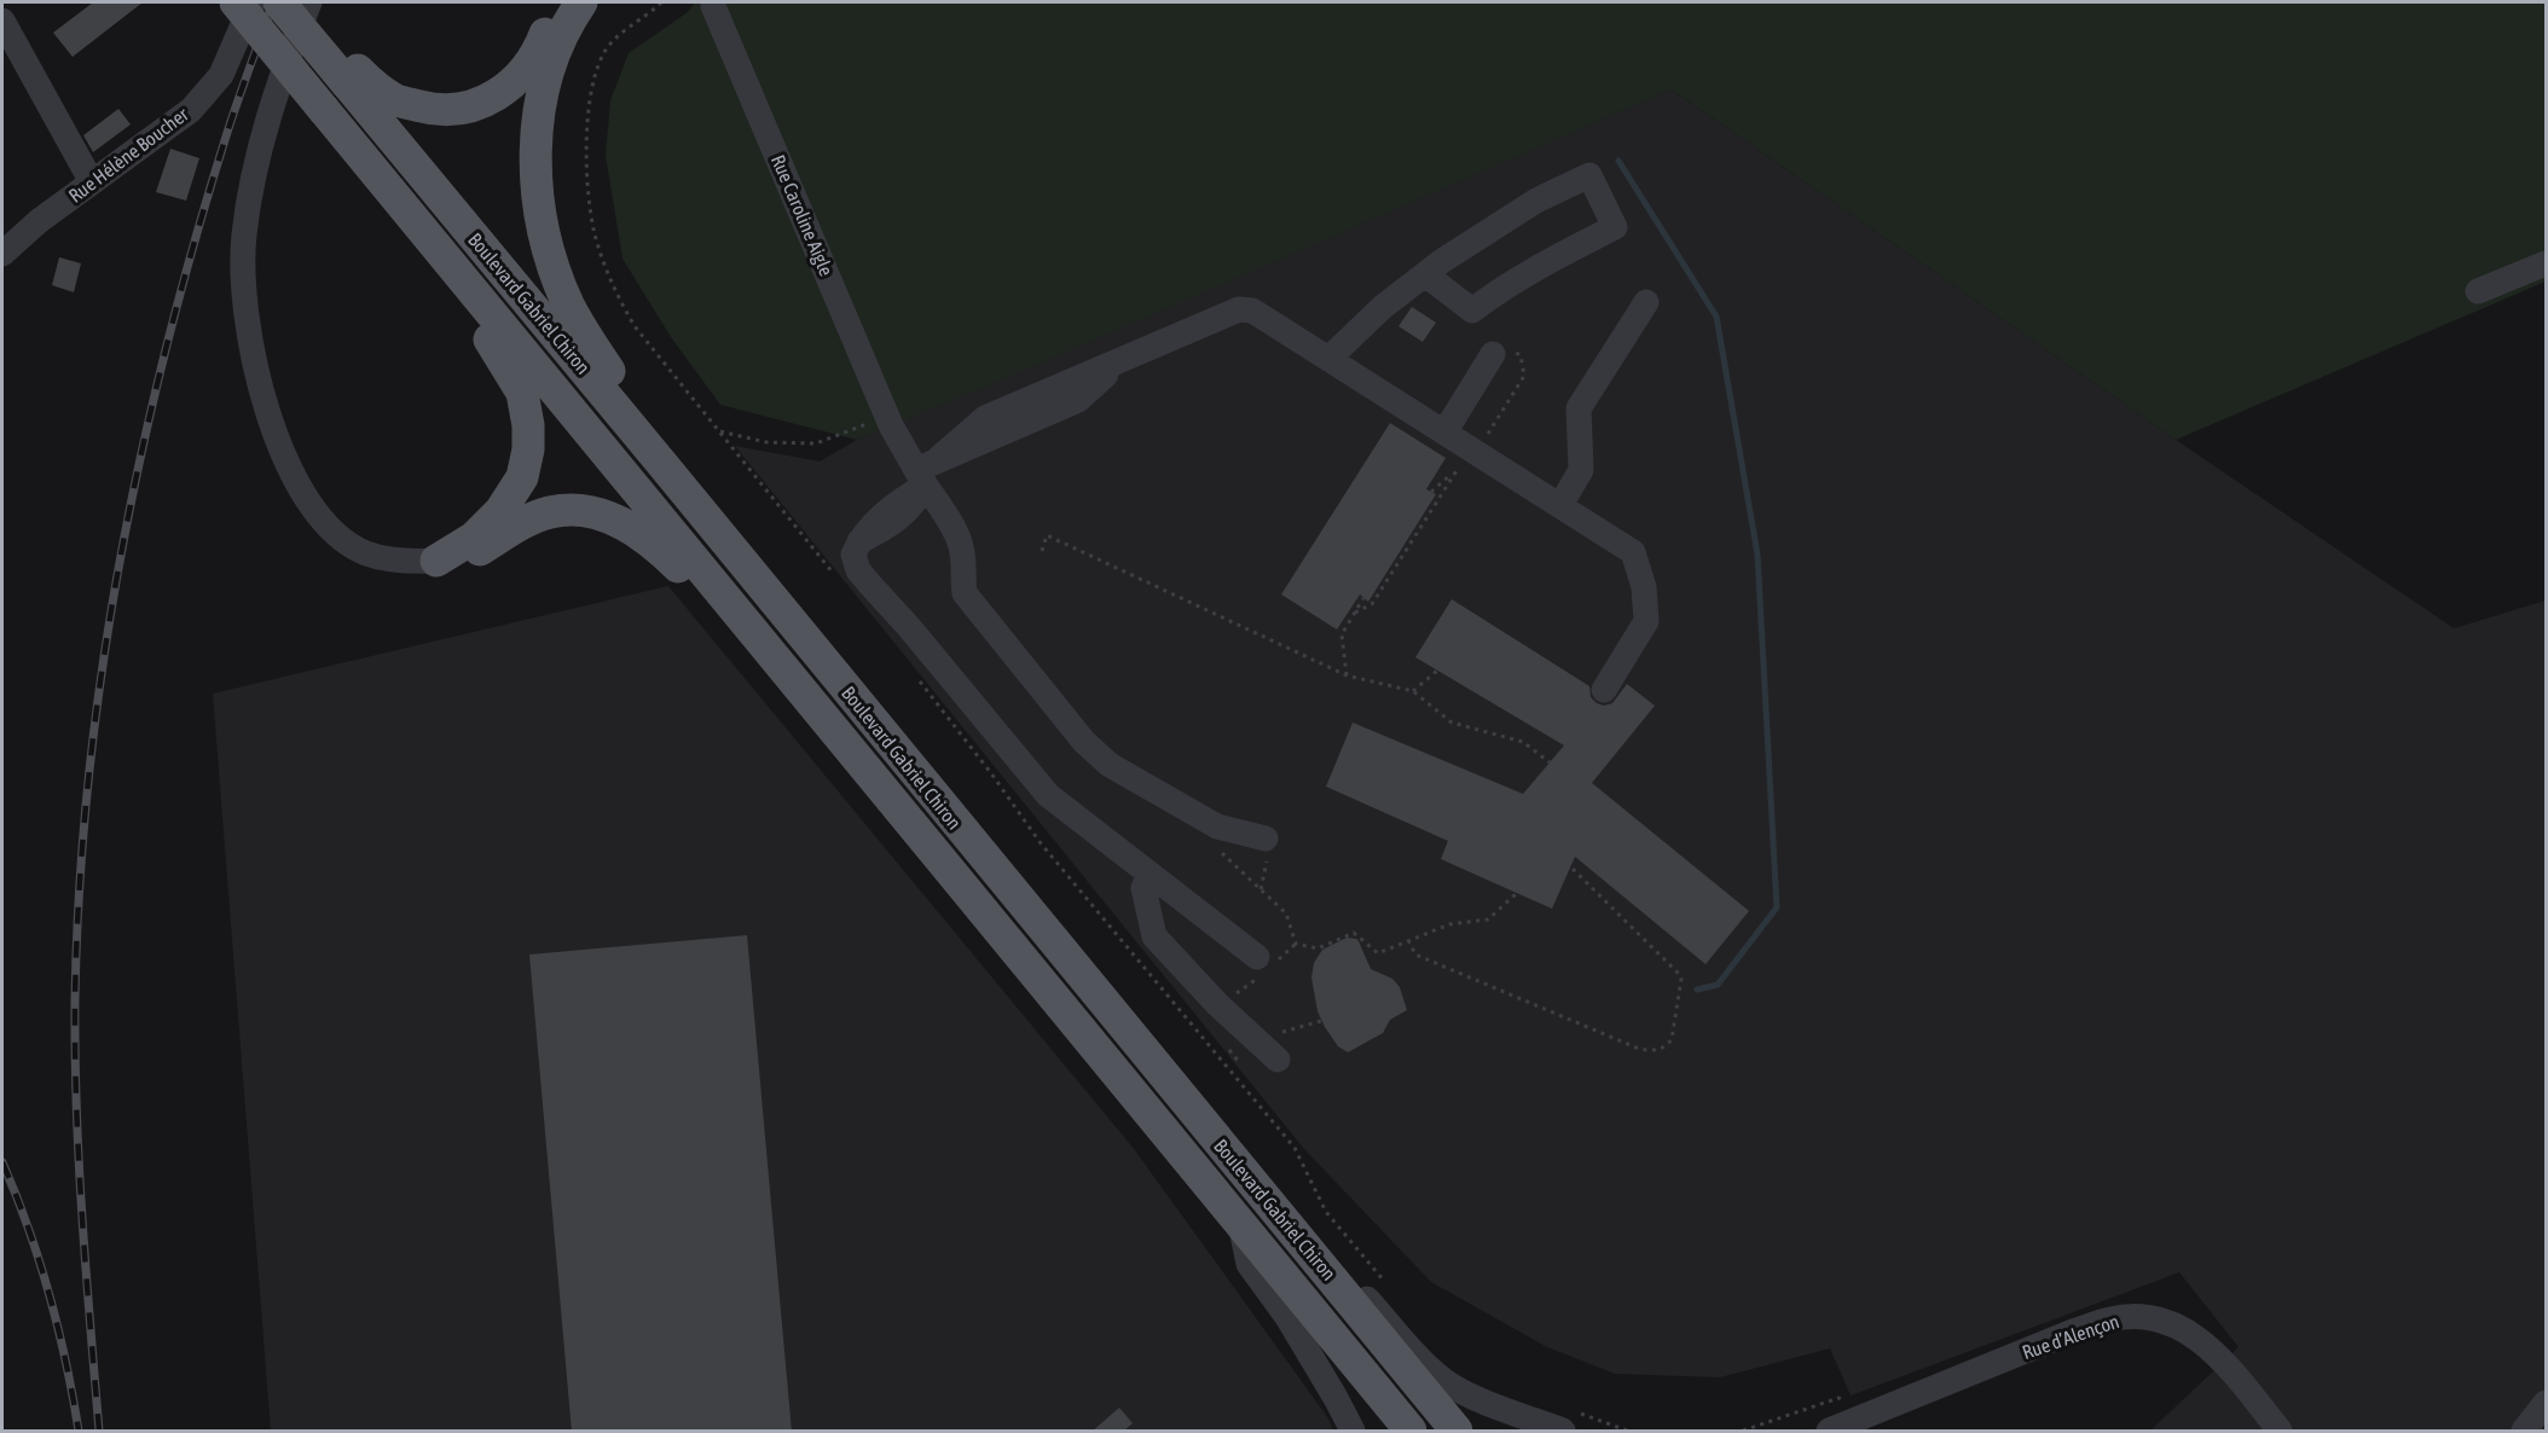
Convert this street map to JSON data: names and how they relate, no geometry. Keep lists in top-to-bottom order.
{
  "streets": {
    "main road": ["Boulevard Gabriel Chiron"],
    "street": ["Rue Hélène Boucher", "Rue Caroline Aigle", "Rue d’Alençon"]
  }
}
